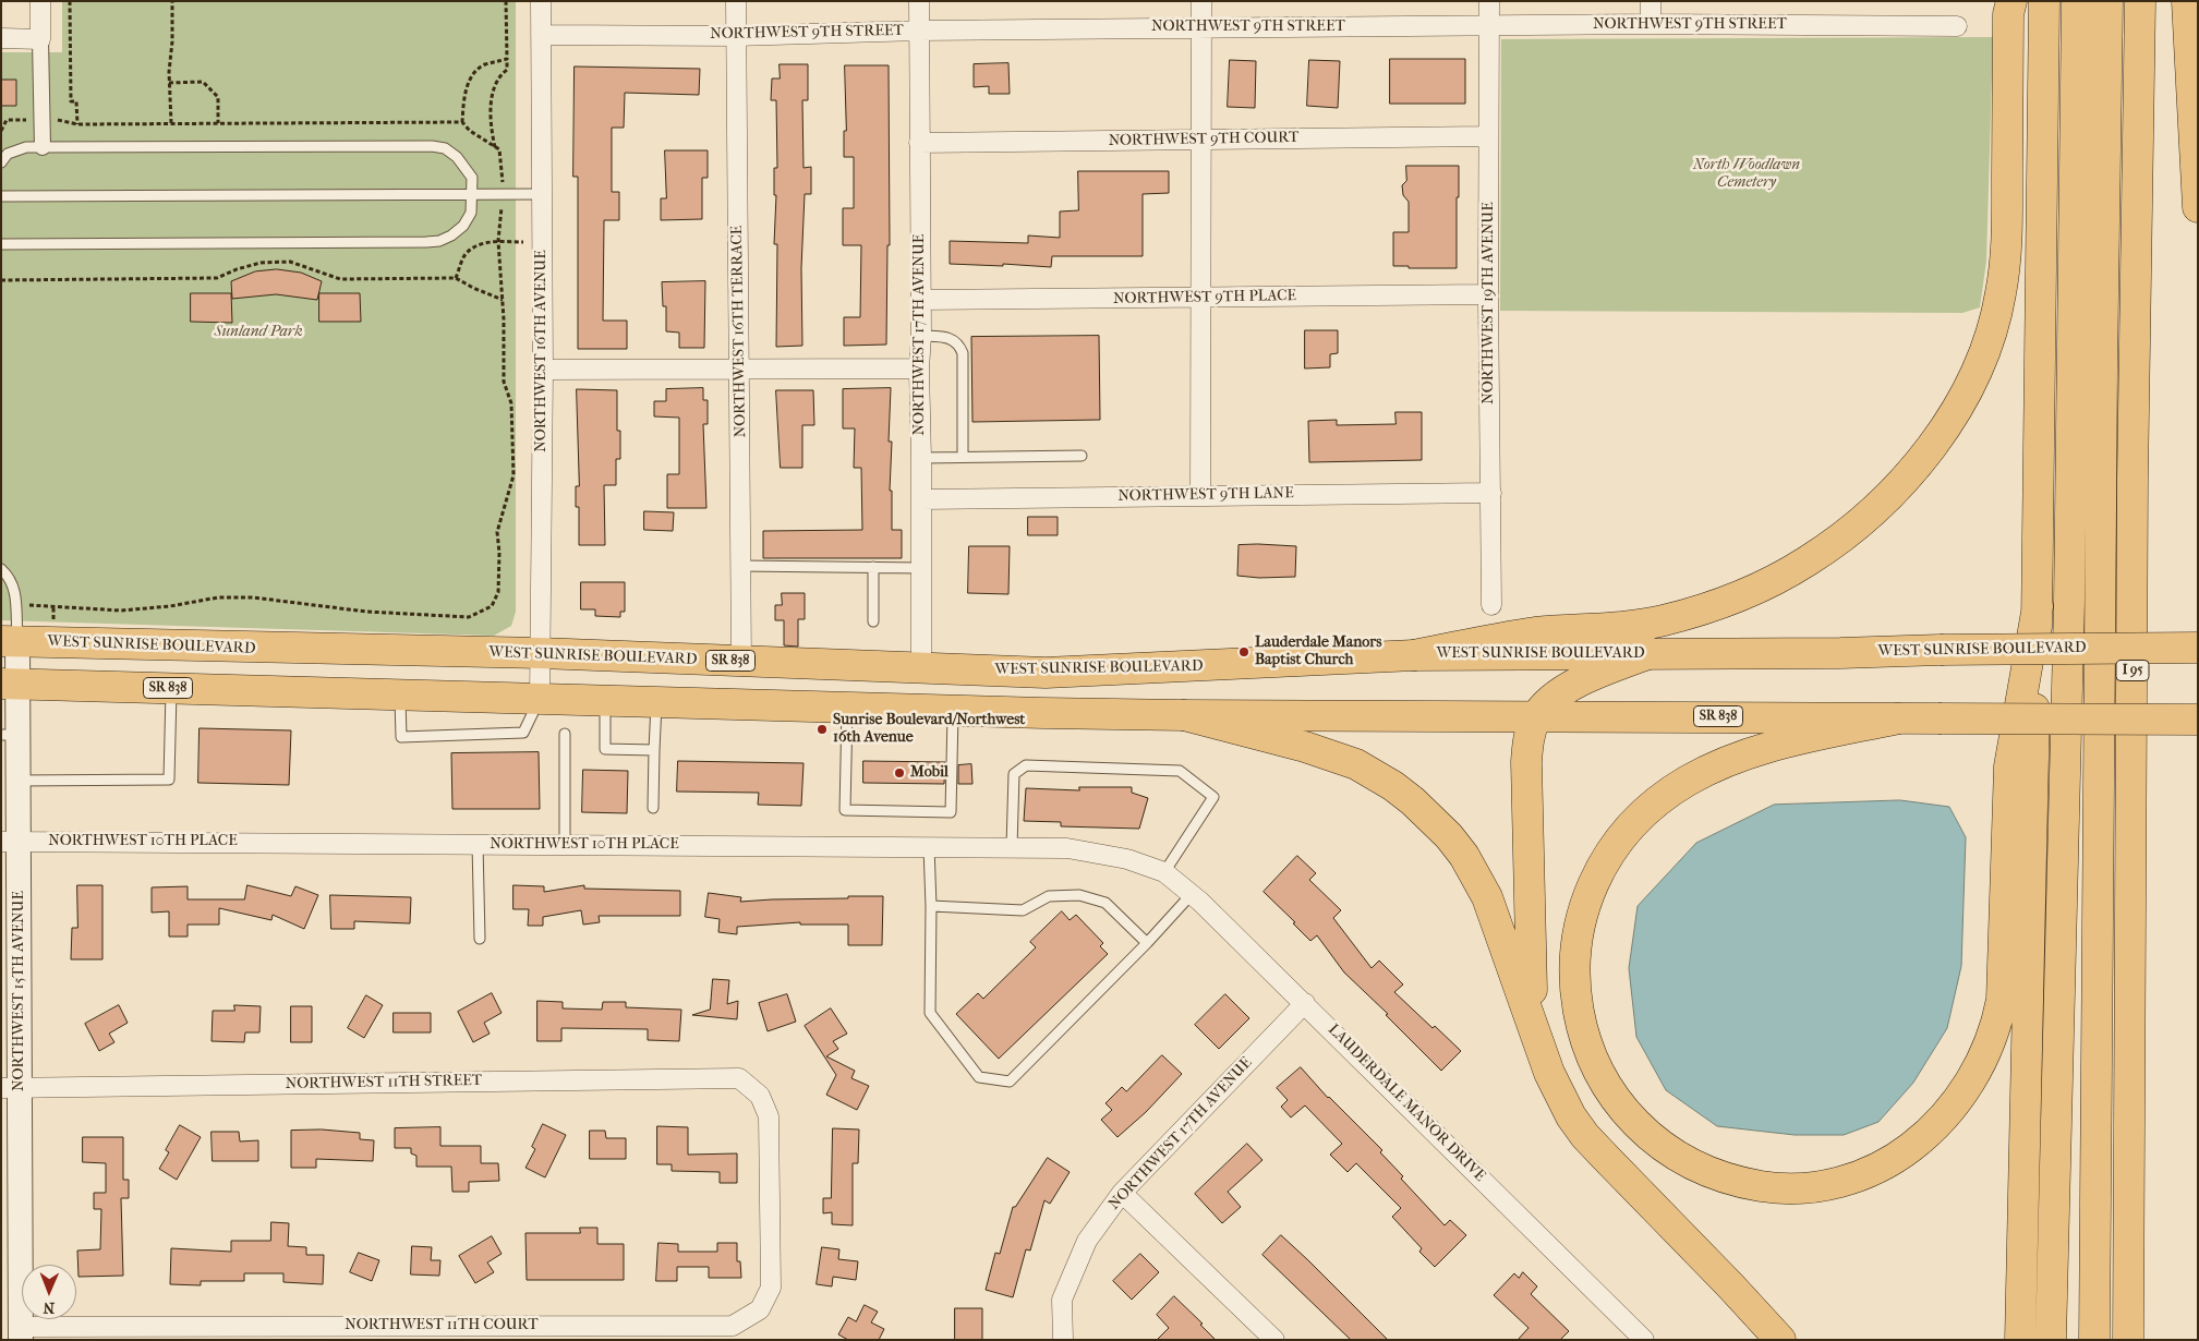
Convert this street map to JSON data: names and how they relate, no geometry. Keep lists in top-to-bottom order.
{
  "streets": {
    "main road": ["WEST SUNRISE BOULEVARD", "SR 838", "I 95"],
    "street": [
      "NORTHWEST 9TH STREET",
      "NORTHWEST 9TH COURT",
      "NORTHWEST 9TH PLACE",
      "NORTHWEST 19TH AVENUE",
      "NORTHWEST 16TH TERRACE",
      "NORTHWEST 17TH AVENUE",
      "NORTHWEST 16TH AVENUE",
      "NORTHWEST 9TH LANE",
      "NORTHWEST 10TH PLACE",
      "NORTHWEST 15TH AVENUE",
      "NORTHWEST 11TH STREET",
      "LAUDERDALE MANOR DRIVE",
      "NORTHWEST 11TH COURT"
    ]
  },
  "crossings": [
    ["NORTHWEST 9TH STREET", "NORTHWEST 19TH AVENUE"],
    ["NORTHWEST 9TH STREET", "NORTHWEST 16TH TERRACE"],
    ["NORTHWEST 9TH STREET", "NORTHWEST 17TH AVENUE"],
    ["NORTHWEST 9TH STREET", "NORTHWEST 16TH AVENUE"],
    ["NORTHWEST 9TH COURT", "NORTHWEST 19TH AVENUE"],
    ["NORTHWEST 9TH COURT", "NORTHWEST 17TH AVENUE"],
    ["NORTHWEST 9TH PLACE", "NORTHWEST 19TH AVENUE"],
    ["NORTHWEST 9TH PLACE", "NORTHWEST 17TH AVENUE"],
    ["NORTHWEST 19TH AVENUE", "NORTHWEST 9TH LANE"],
    ["NORTHWEST 16TH TERRACE", "WEST SUNRISE BOULEVARD"],
    ["NORTHWEST 17TH AVENUE", "NORTHWEST 9TH LANE"],
    ["NORTHWEST 17TH AVENUE", "WEST SUNRISE BOULEVARD"],
    ["NORTHWEST 17TH AVENUE", "LAUDERDALE MANOR DRIVE"],
    ["NORTHWEST 16TH AVENUE", "WEST SUNRISE BOULEVARD"],
    ["NORTHWEST 16TH AVENUE", "SR 838"],
    ["WEST SUNRISE BOULEVARD", "NORTHWEST 15TH AVENUE"],
    ["SR 838", "NORTHWEST 15TH AVENUE"],
    ["NORTHWEST 10TH PLACE", "NORTHWEST 15TH AVENUE"],
    ["NORTHWEST 10TH PLACE", "LAUDERDALE MANOR DRIVE"],
    ["NORTHWEST 15TH AVENUE", "NORTHWEST 11TH STREET"],
    ["NORTHWEST 15TH AVENUE", "NORTHWEST 11TH COURT"],
    ["NORTHWEST 11TH STREET", "NORTHWEST 11TH COURT"]
  ],
  "parks": ["North Woodlawn Cemetery", "Sunland Park"],
  "places": ["Lauderdale Manors Baptist Church", "Sunrise Boulevard/Northwest 16th Avenue", "Mobil"],
  "north": "bottom"
}
